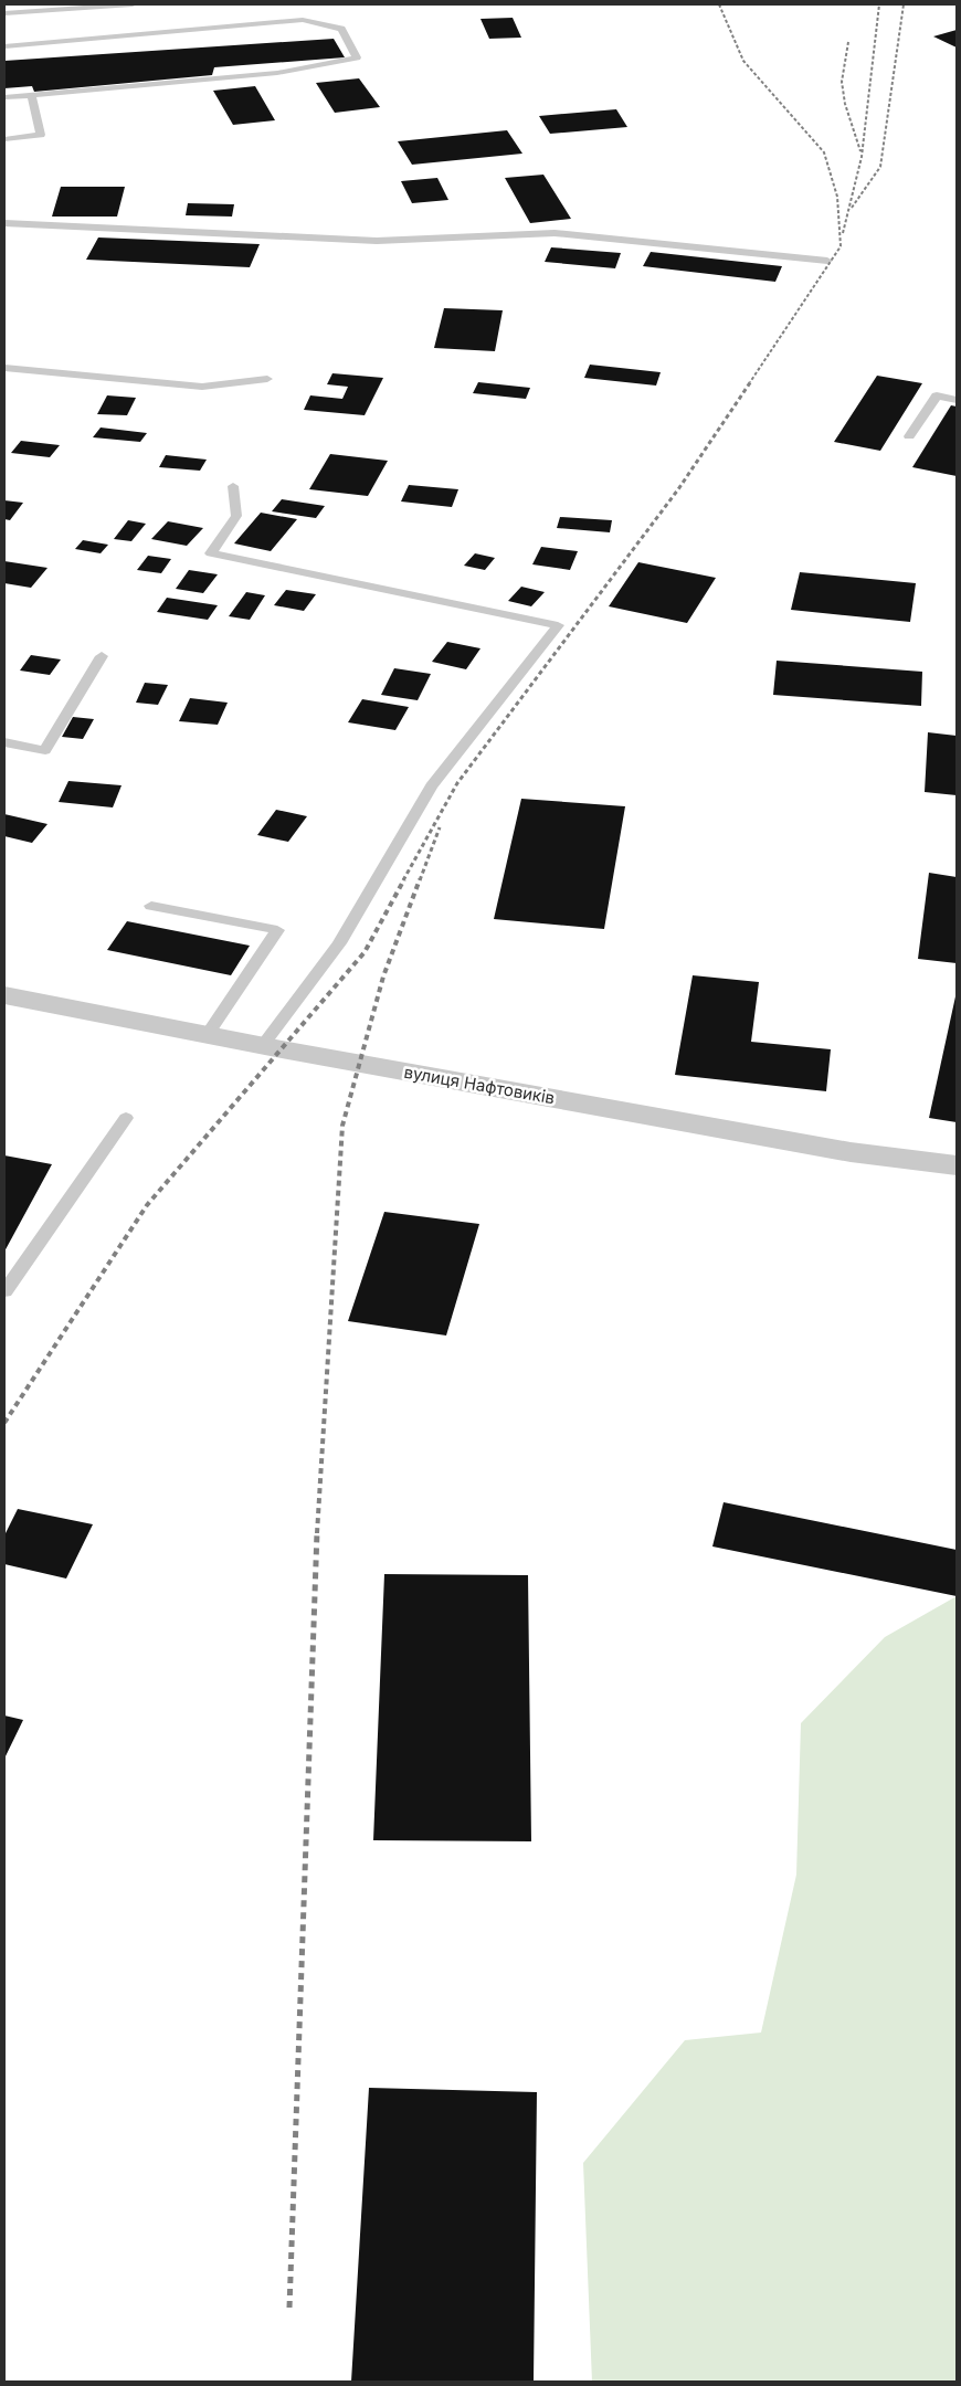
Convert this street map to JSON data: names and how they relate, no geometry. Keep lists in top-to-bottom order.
{
  "streets": {
    "street": ["вулиця Нафтовиків"]
  }
}
